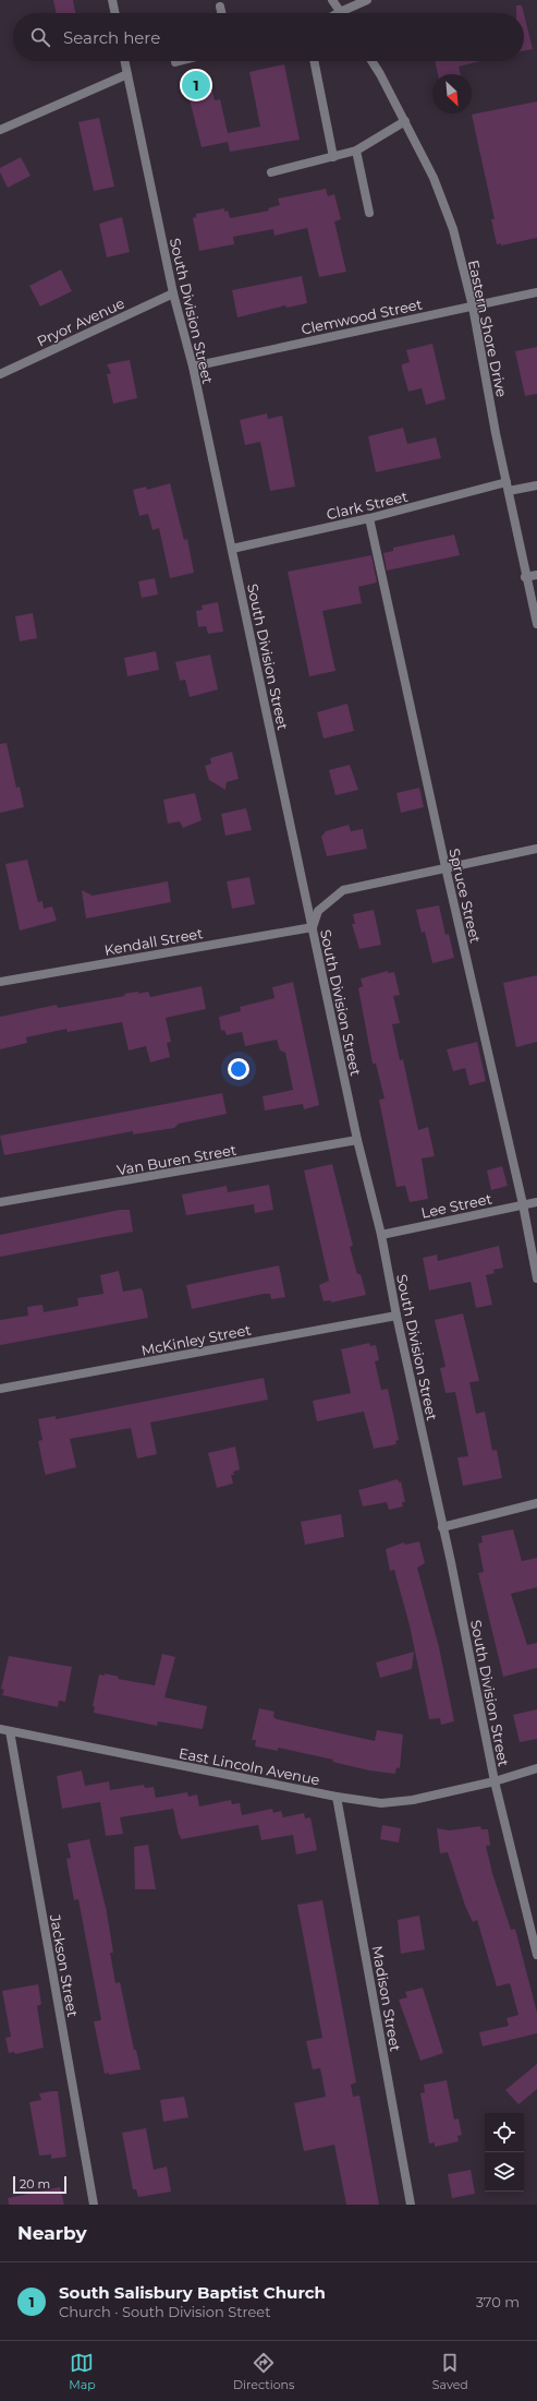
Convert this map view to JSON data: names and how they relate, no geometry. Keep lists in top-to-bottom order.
{
  "streets": {
    "street": [
      "South Division Street",
      "Clemwood Street",
      "Pryor Avenue",
      "Eastern Shore Drive",
      "Clark Street",
      "Spruce Street",
      "Kendall Street",
      "Van Buren Street",
      "Lee Street",
      "McKinley Street",
      "East Lincoln Avenue",
      "Jackson Street",
      "Madison Street"
    ]
  },
  "crossings": [
    ["South Division Street", "Clemwood Street"],
    ["South Division Street", "Pryor Avenue"],
    ["South Division Street", "Clark Street"],
    ["South Division Street", "Kendall Street"],
    ["South Division Street", "Van Buren Street"],
    ["South Division Street", "Lee Street"],
    ["South Division Street", "McKinley Street"],
    ["South Division Street", "East Lincoln Avenue"],
    ["Clemwood Street", "Eastern Shore Drive"],
    ["Eastern Shore Drive", "Clark Street"],
    ["Clark Street", "Spruce Street"],
    ["Spruce Street", "Lee Street"],
    ["East Lincoln Avenue", "Jackson Street"],
    ["East Lincoln Avenue", "Madison Street"]
  ],
  "scale_bar": "20 m",
  "north": "bottom right",
  "page": {
    "search": "Search here",
    "pins": "1",
    "scale": "20 m",
    "heading": "Nearby",
    "list": [
      {
        "mark": "1",
        "name": "South Salisbury Baptist Church",
        "note": "Church · South Division Street",
        "value": "370 m"
      }
    ],
    "nav": ["Map", "Directions", "Saved"]
  }
}
